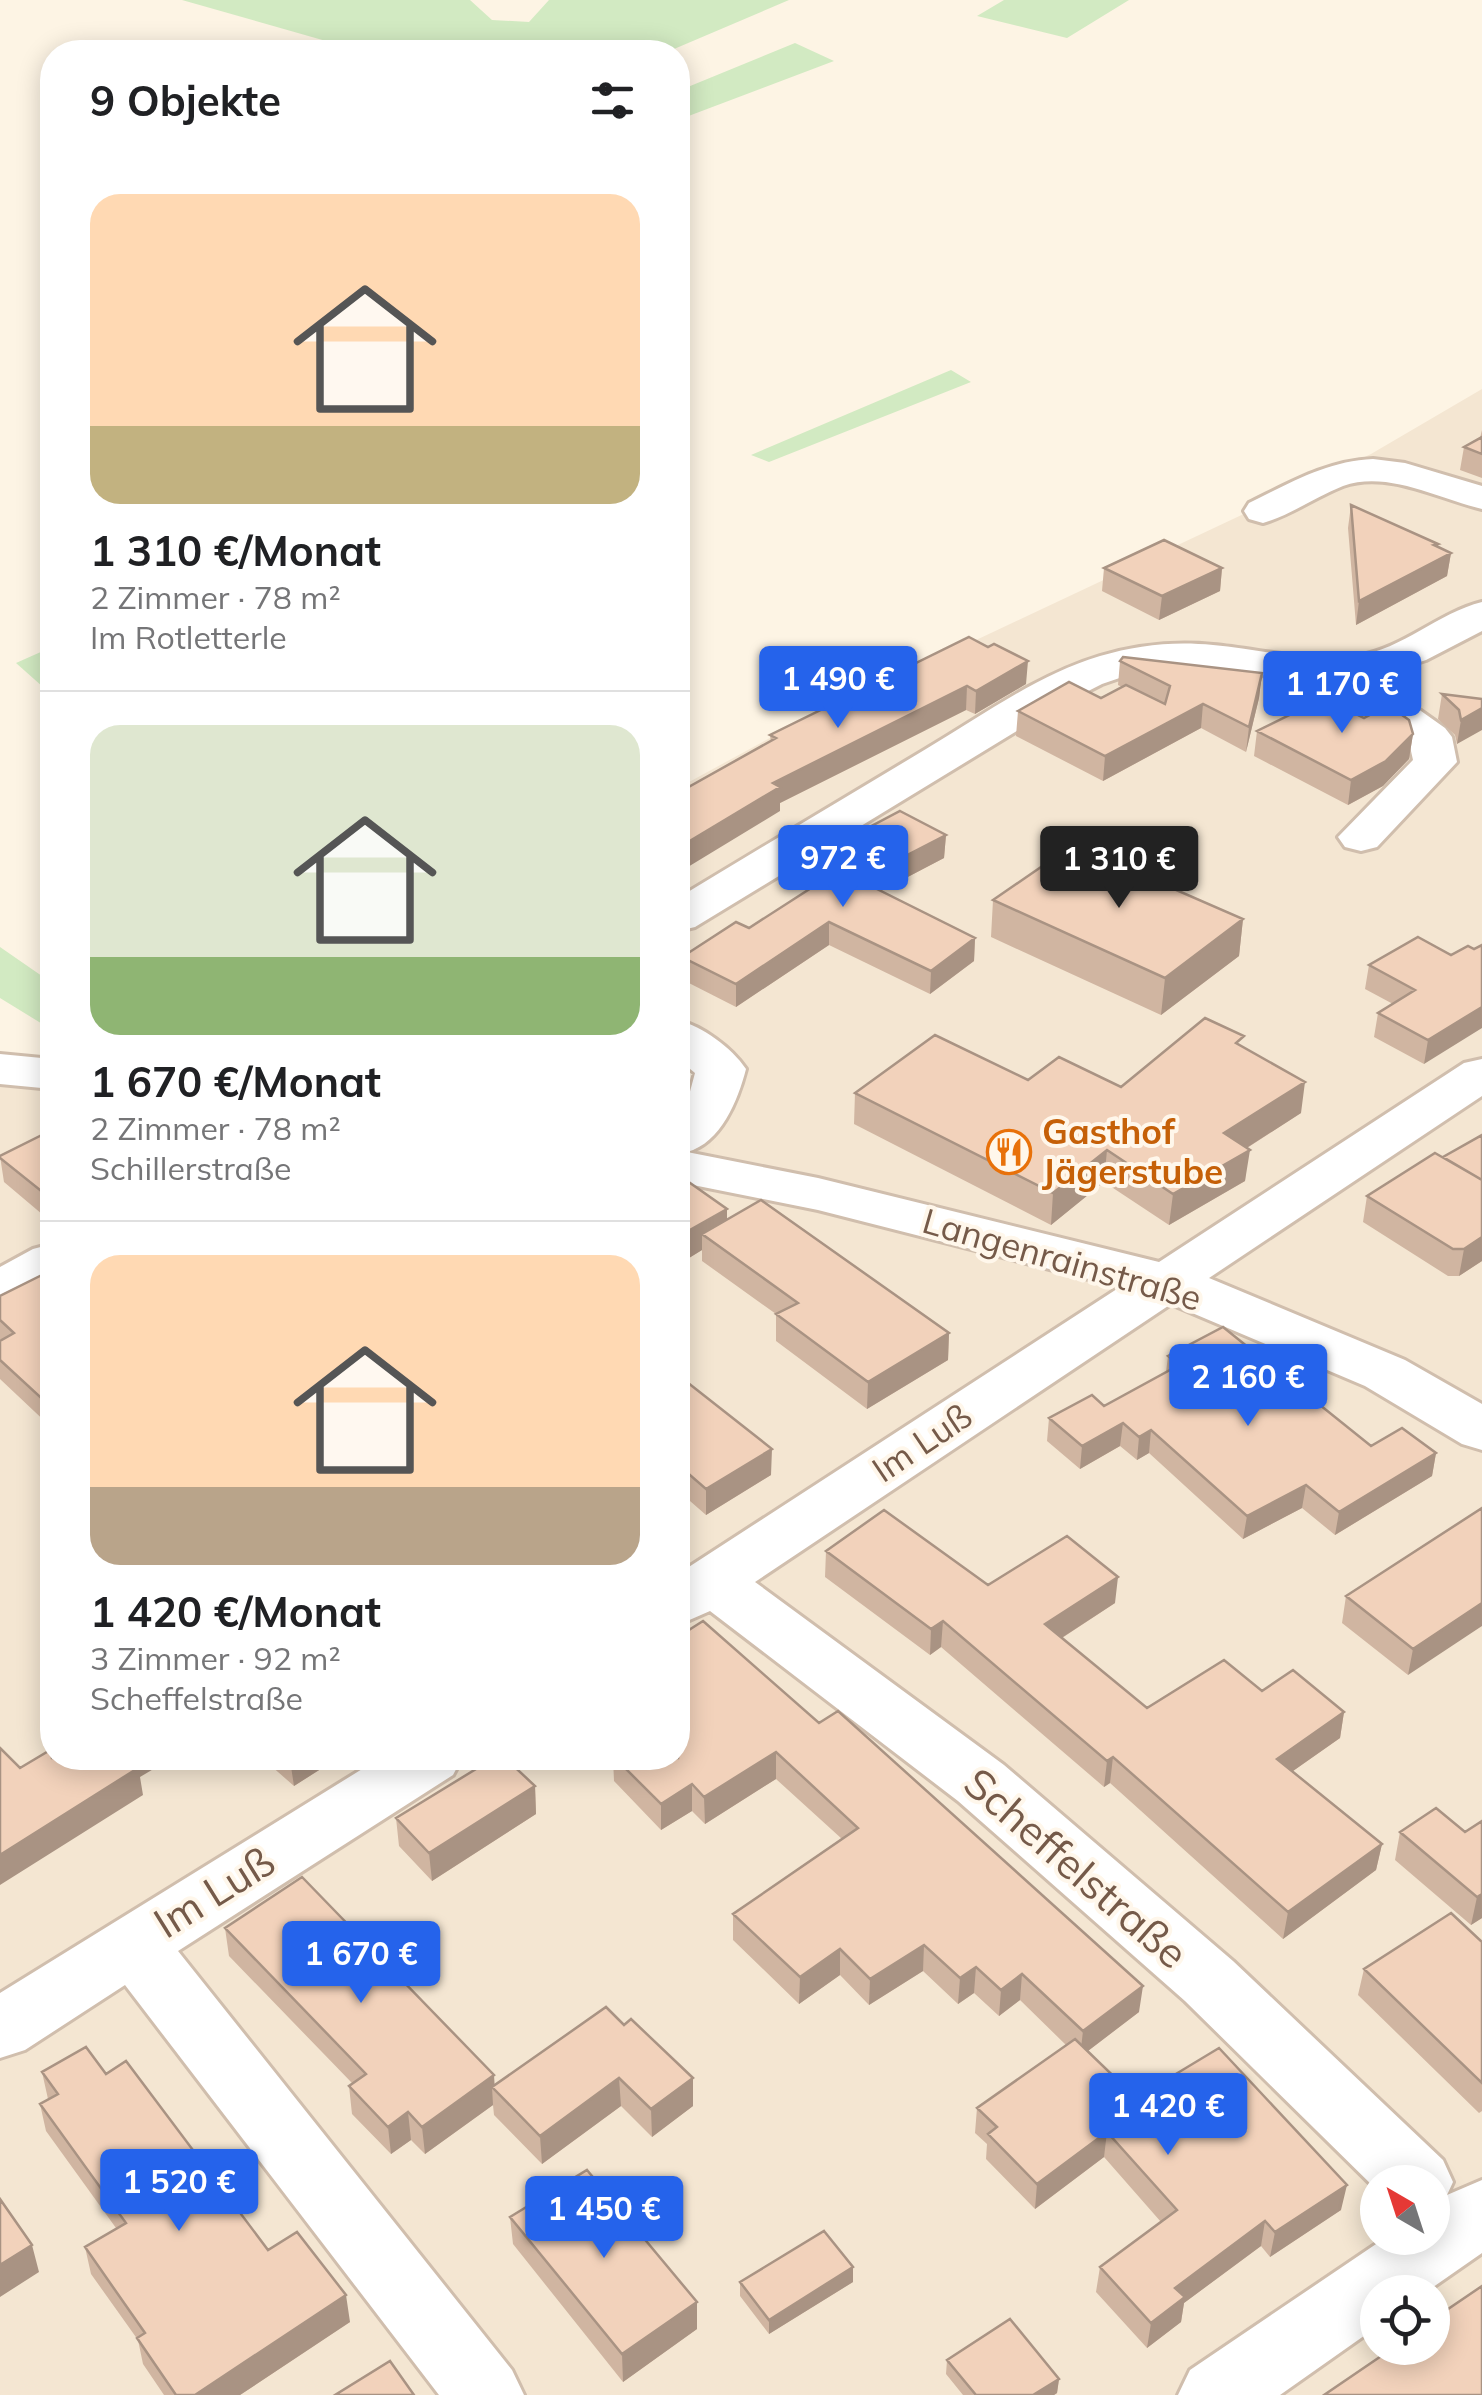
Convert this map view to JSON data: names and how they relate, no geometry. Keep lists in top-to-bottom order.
{
  "streets": {
    "street": ["Langenrainstraße", "Im Luß", "Scheffelstraße"]
  },
  "crossings": [
    ["Langenrainstraße", "Im Luß"],
    ["Im Luß", "Scheffelstraße"]
  ],
  "places": {
    "restaurant": ["Gasthof Jägerstube"]
  },
  "north": "top left",
  "page": {
    "heading": "9 Objekte",
    "list": [
      {
        "name": "1 310 €/Monat",
        "note": "2 Zimmer · 78 m² · Im Rotletterle"
      },
      {
        "name": "1 670 €/Monat",
        "note": "2 Zimmer · 78 m² · Schillerstraße"
      },
      {
        "name": "1 420 €/Monat",
        "note": "3 Zimmer · 92 m² · Scheffelstraße"
      }
    ],
    "price": [
      "1 490 €",
      "1 170 €",
      "972 €",
      "1 310 €",
      "2 160 €",
      "1 670 €",
      "1 420 €",
      "1 520 €",
      "1 450 €"
    ]
  }
}
